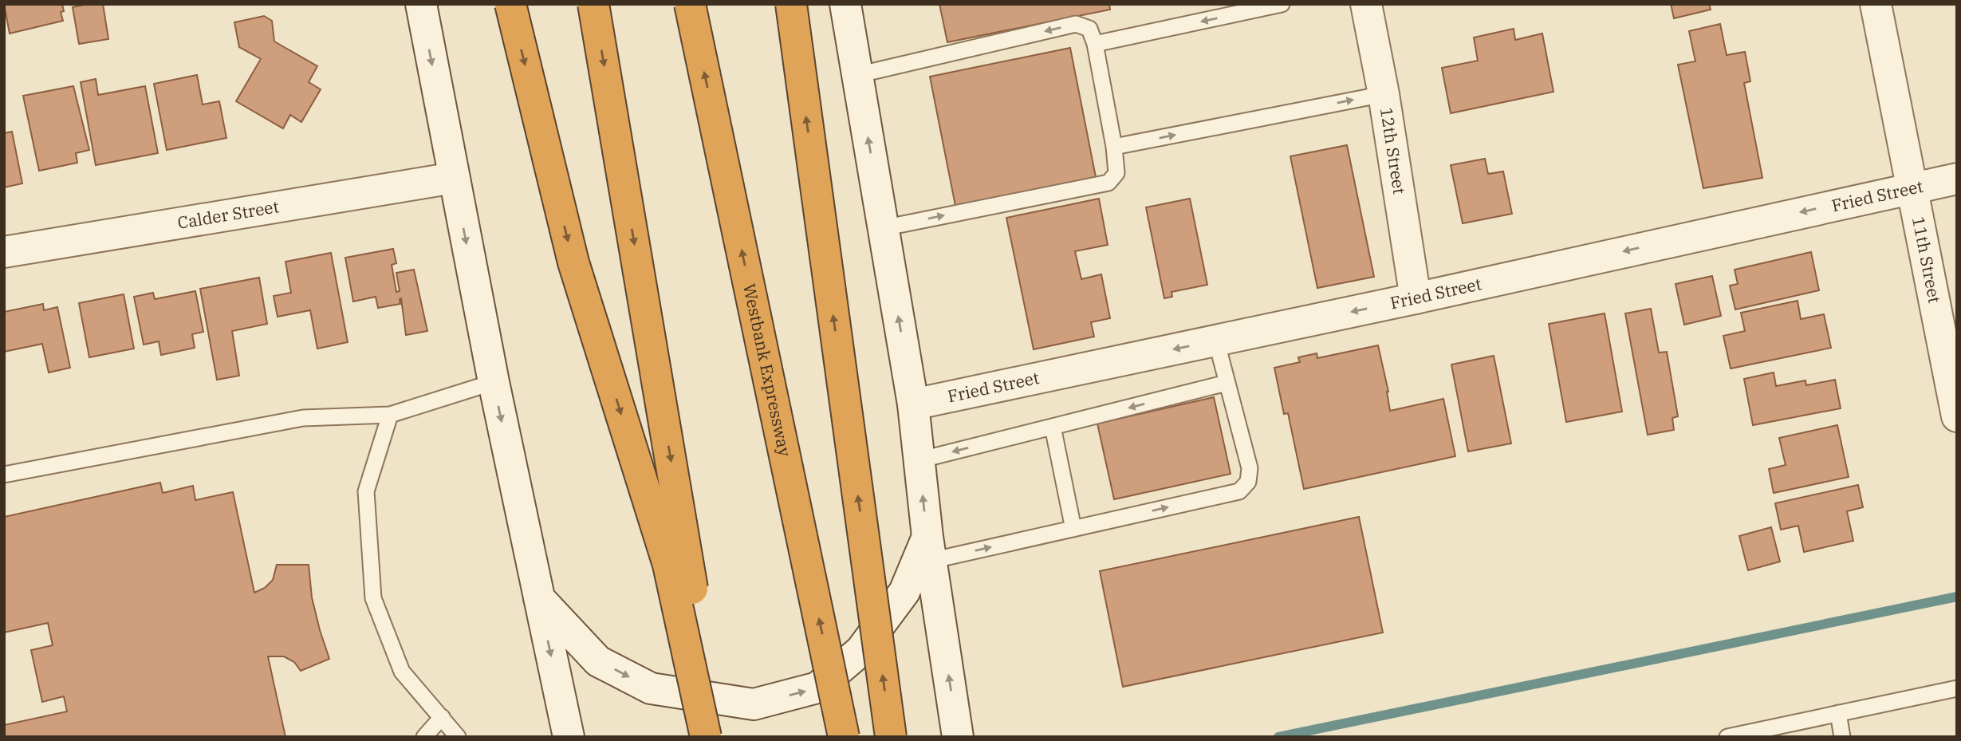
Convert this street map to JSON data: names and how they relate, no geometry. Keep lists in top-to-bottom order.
{
  "streets": {
    "highway": ["Westbank Expressway"],
    "street": [
      "12th Street",
      "Fried Street",
      "Calder Street",
      "11th Street"
    ]
  },
  "crossings": [
    ["12th Street", "Fried Street"],
    ["Fried Street", "11th Street"]
  ],
  "one_way": ["Fried Street"]
}
